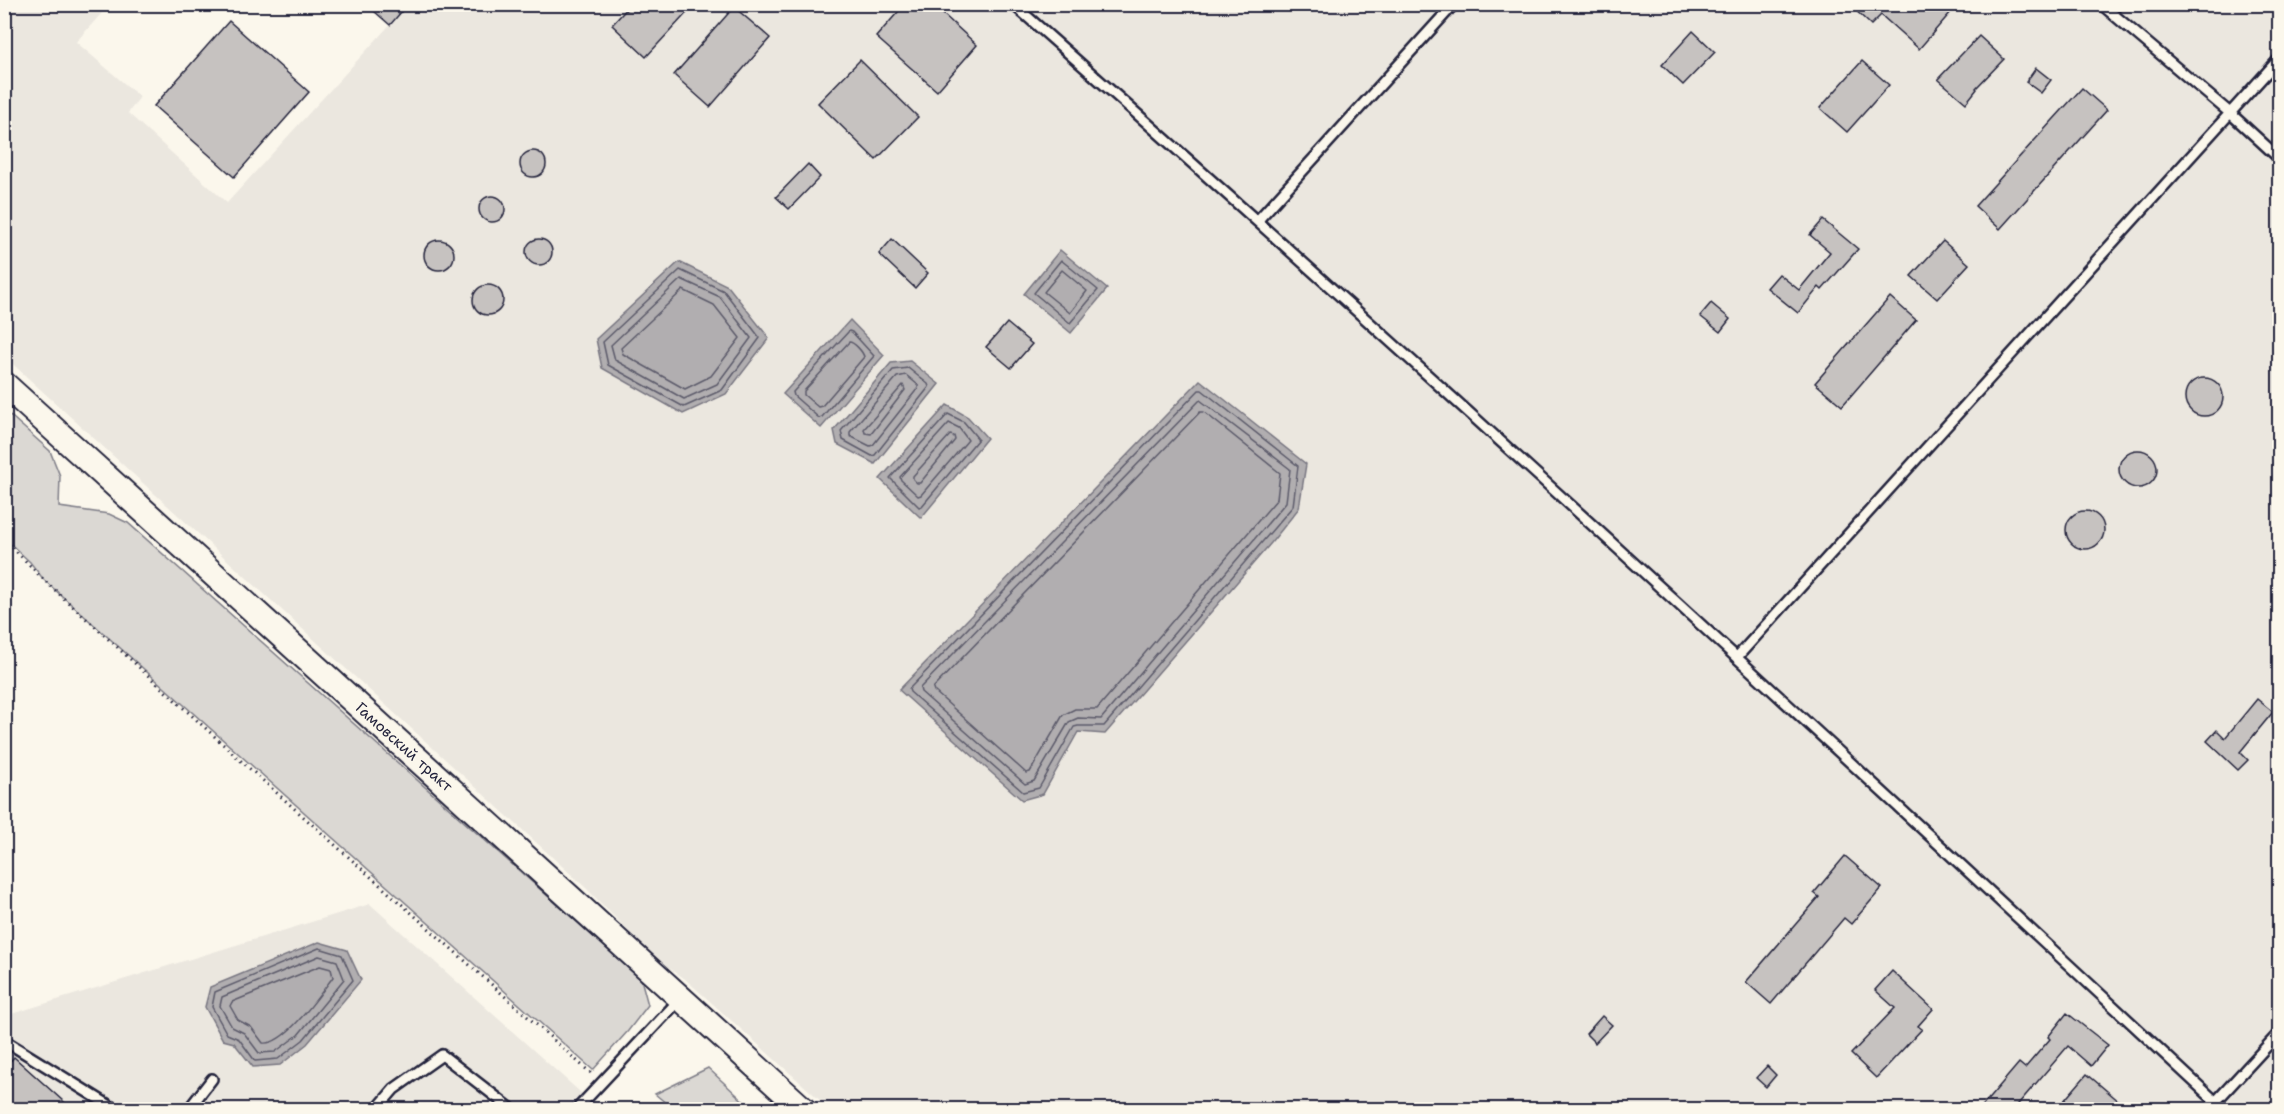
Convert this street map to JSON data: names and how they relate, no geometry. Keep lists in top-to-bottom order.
{
  "streets": {
    "street": ["Гамовский тракт"]
  }
}
